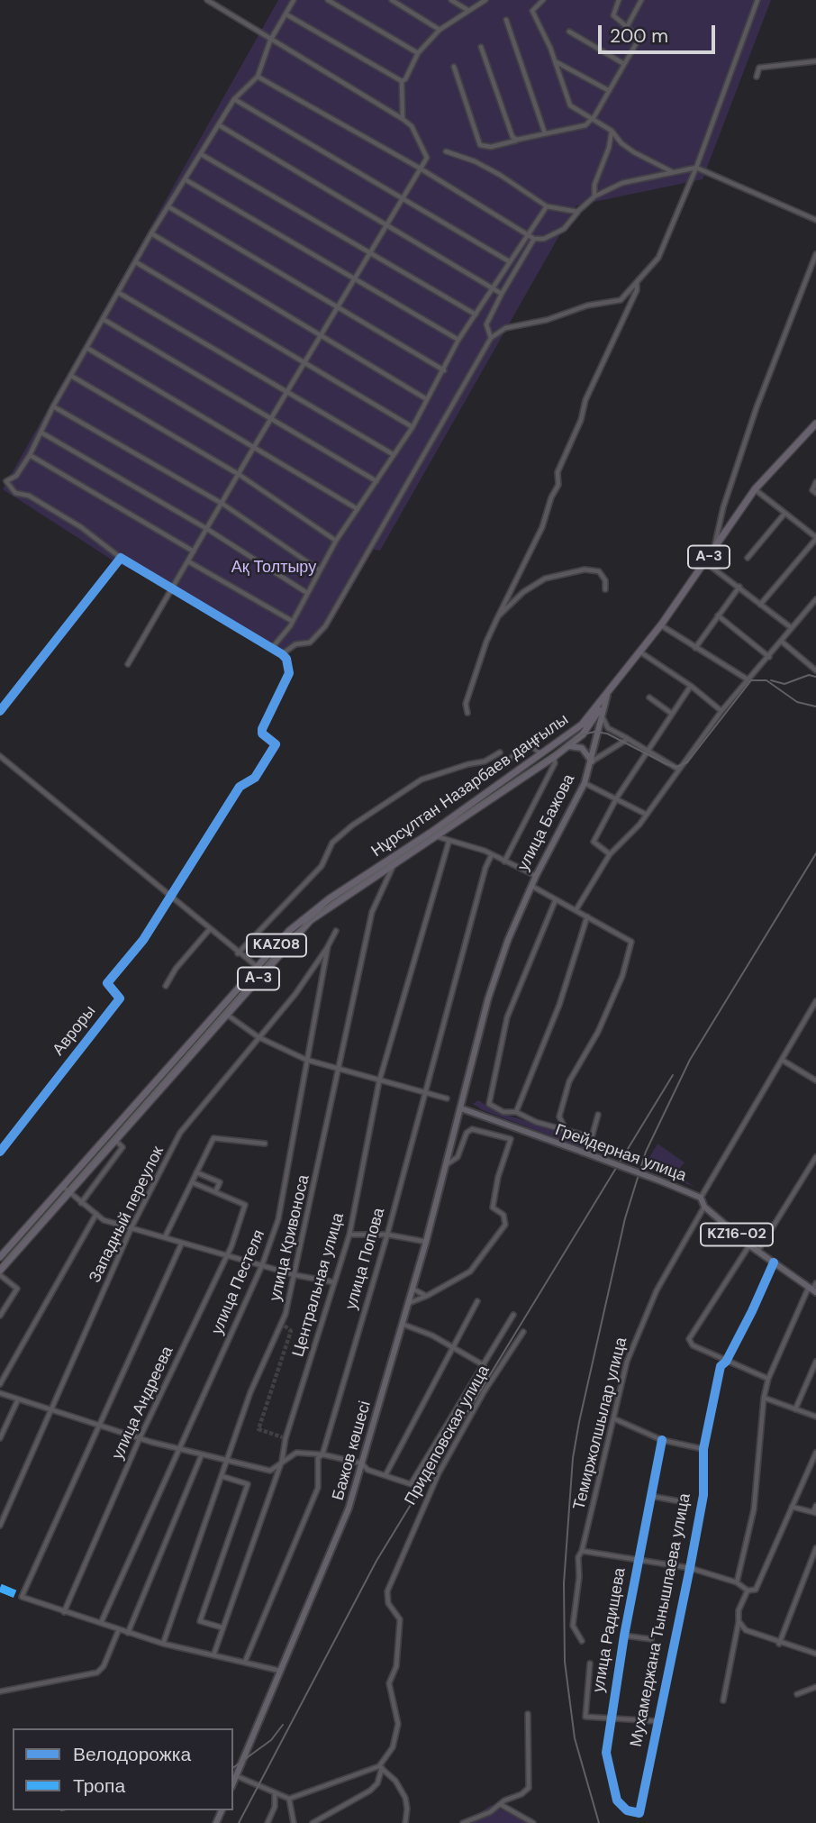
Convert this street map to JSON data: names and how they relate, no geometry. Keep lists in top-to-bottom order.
{
  "streets": {
    "highway": [
      "A-3",
      "Нұрсұлтан Назарбаев даңғылы",
      "улица Бажова",
      "KAZ08",
      "А-3"
    ],
    "main road": ["Грейдерная улица", "KZ16-02", "Бажов көшесі"],
    "street": [
      "Авроры",
      "Западный переулок",
      "улица Кривоноса",
      "улица Попова",
      "улица Пестеля",
      "Центральная улица",
      "улица Андреева",
      "Темиржолшылар улица",
      "Придеповская улица",
      "Мухамеджана Тынышпаева улица",
      "улица Радищева"
    ]
  },
  "crossings": [
    ["Нұрсұлтан Назарбаев даңғылы", "улица Бажова"],
    ["Нұрсұлтан Назарбаев даңғылы", "улица Кривоноса"],
    ["улица Бажова", "Грейдерная улица"],
    ["улица Бажова", "Бажов көшесі"],
    ["Грейдерная улица", "Темиржолшылар улица"],
    ["Грейдерная улица", "Бажов көшесі"],
    ["Грейдерная улица", "Мухамеджана Тынышпаева улица"],
    ["Западный переулок", "улица Пестеля"],
    ["Мухамеджана Тынышпаева улица", "улица Радищева"]
  ],
  "parks": ["Ақ Толтыру"],
  "legend": ["Велодорожка", "Тропа"],
  "scale_bar": "200 m"
}
